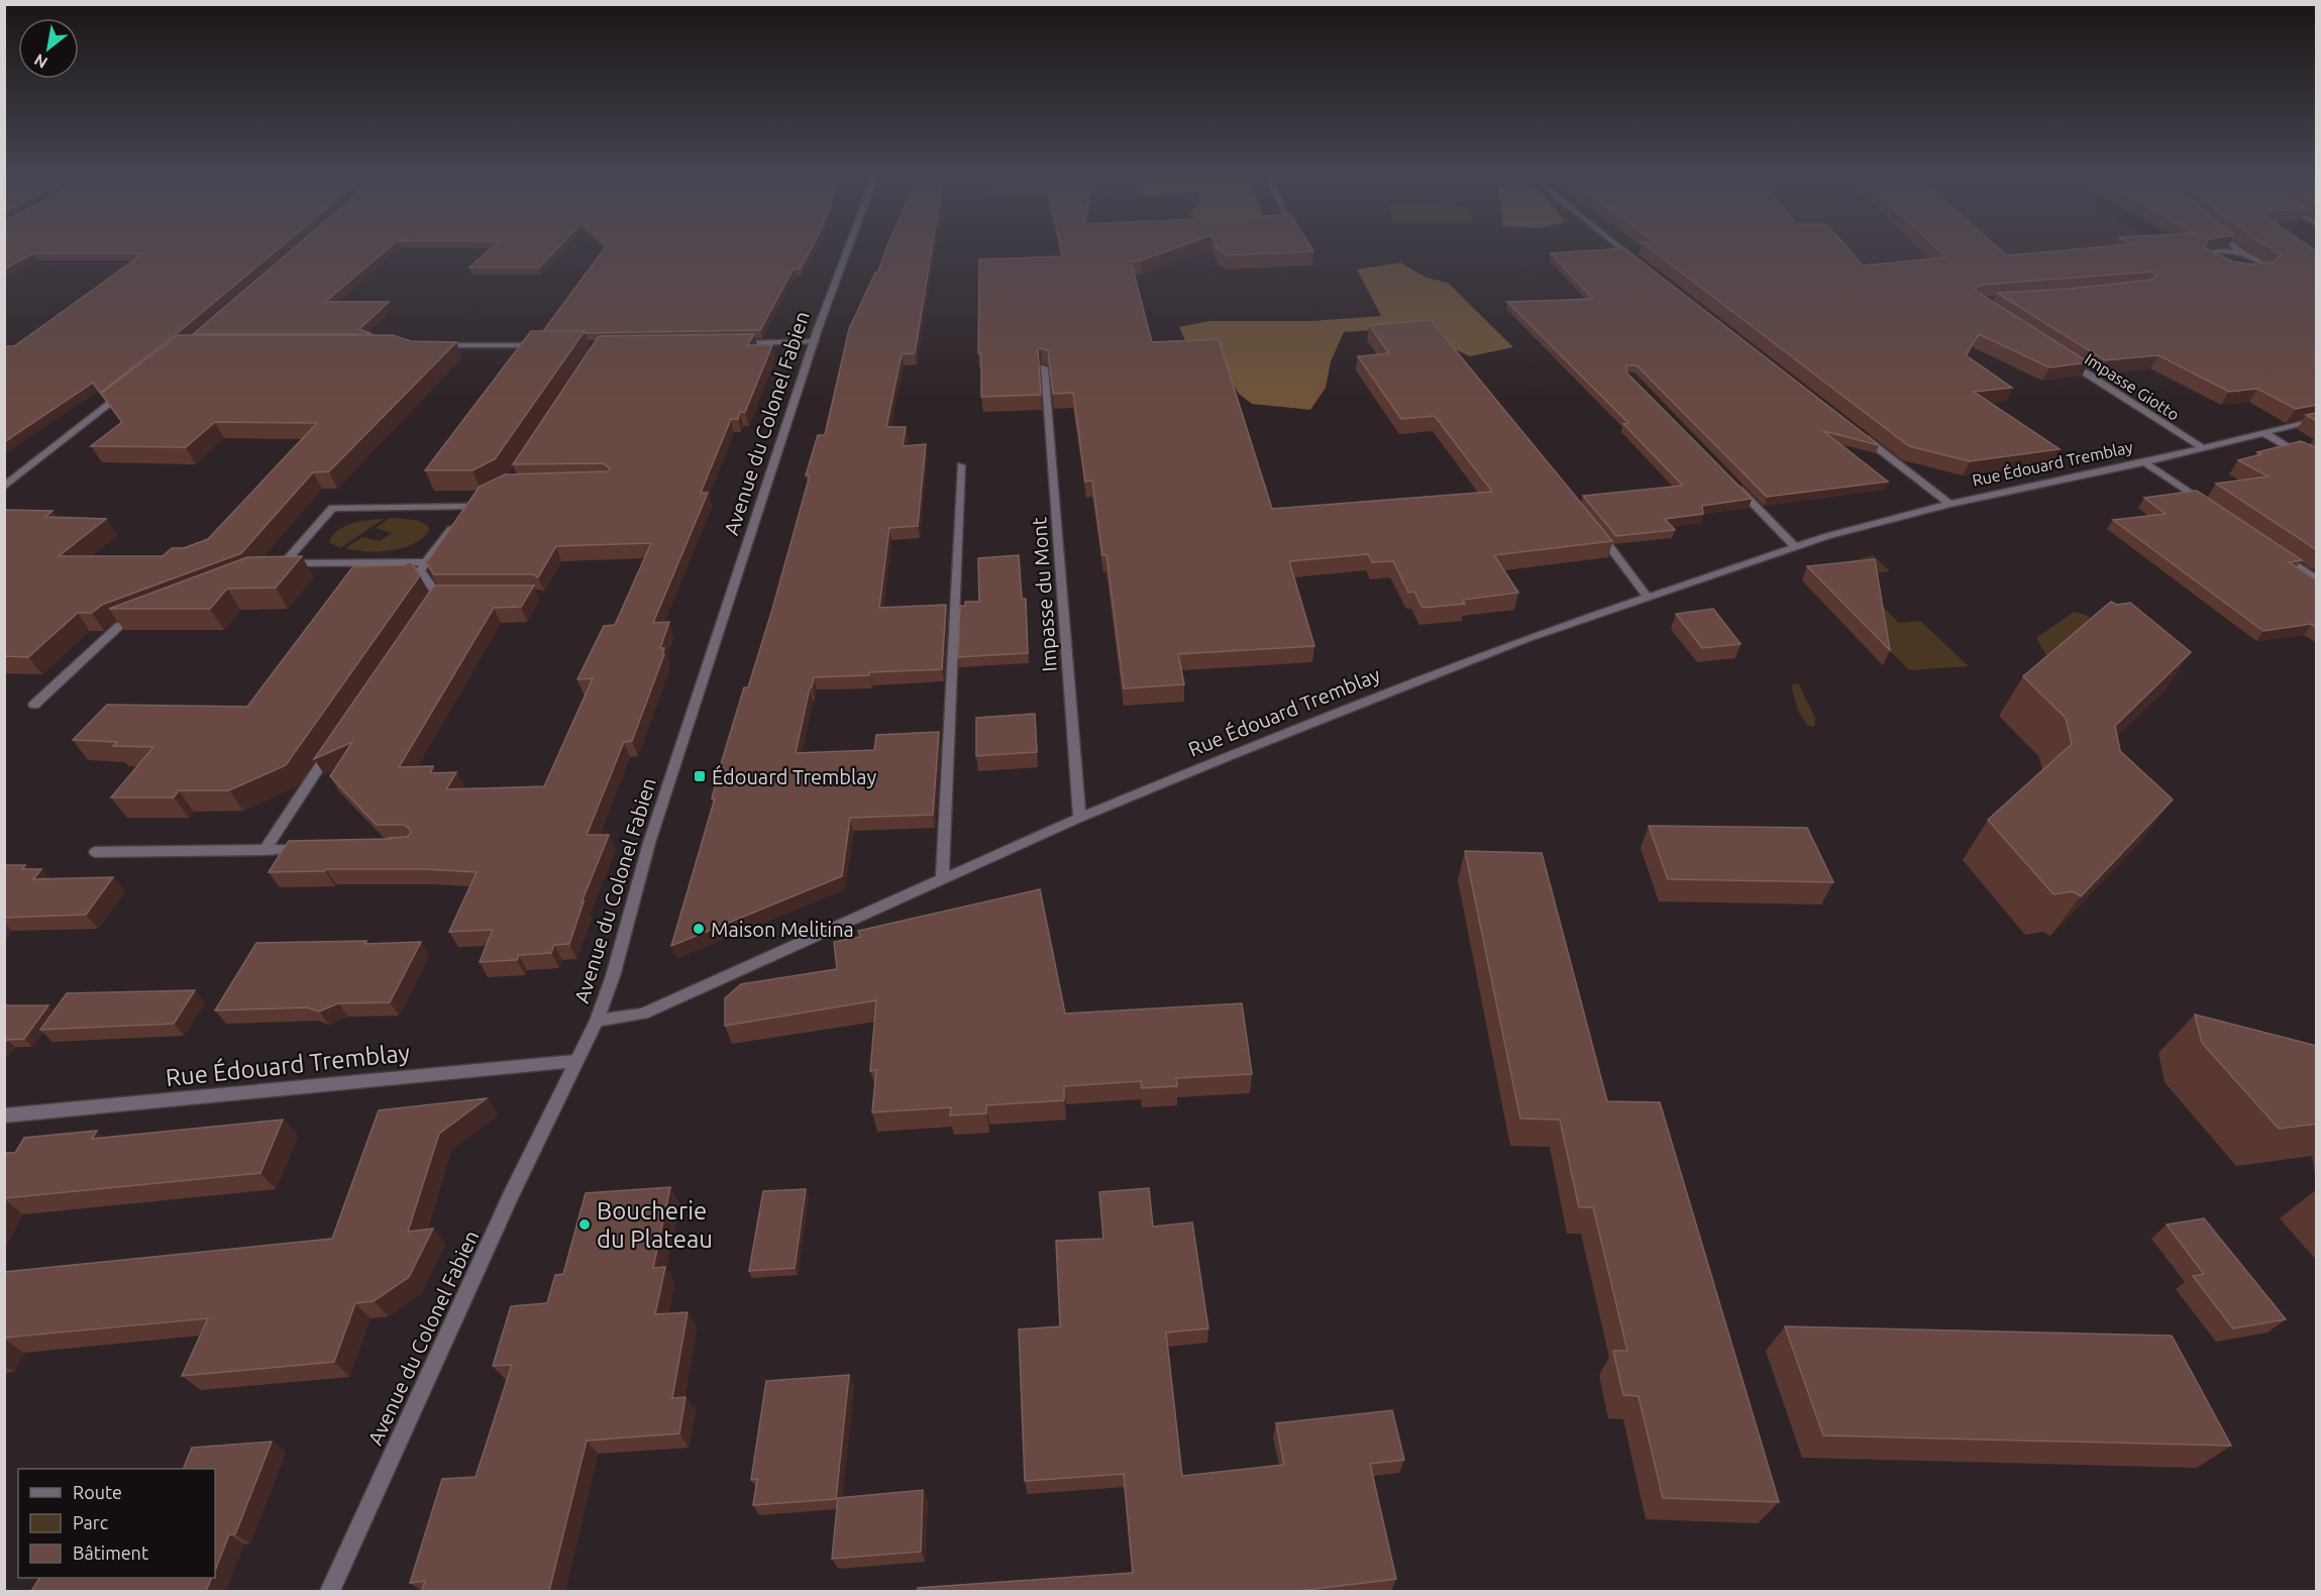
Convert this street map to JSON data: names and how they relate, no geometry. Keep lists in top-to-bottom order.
{
  "streets": {
    "street": [
      "Impasse Giotto",
      "Avenue du Colonel Fabien",
      "Rue Édouard Tremblay",
      "Impasse du Mont"
    ]
  },
  "crossings": [
    ["Impasse Giotto", "Rue Édouard Tremblay"],
    ["Avenue du Colonel Fabien", "Rue Édouard Tremblay"],
    ["Rue Édouard Tremblay", "Impasse du Mont"]
  ],
  "places": {
    "transit": ["Édouard Tremblay"],
    "other": ["Maison Melitina", "Boucherie du Plateau"]
  },
  "legend": ["Route", "Parc", "Bâtiment"],
  "north": "bottom left"
}
